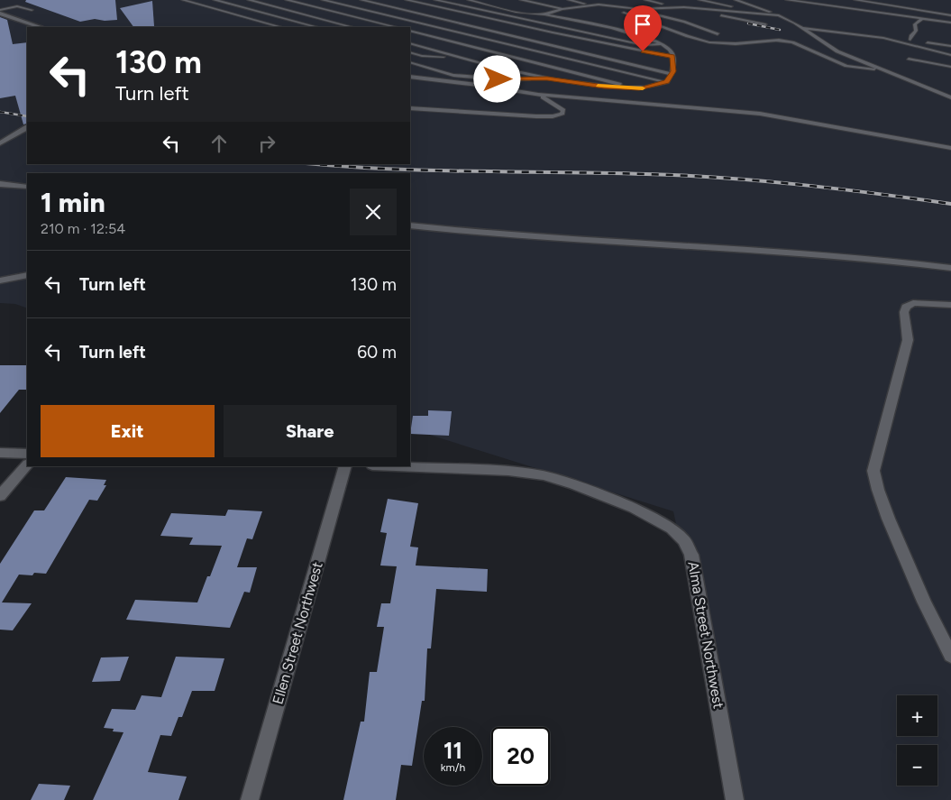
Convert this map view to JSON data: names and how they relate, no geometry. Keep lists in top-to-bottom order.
{
  "streets": {
    "street": ["Ellen Street Northwest", "Alma Street Northwest"]
  },
  "page": {
    "turn": ["130 m", "Turn left"],
    "heading": ["1 min", "210 m · 12:54"],
    "list": [
      {
        "name": "Turn left",
        "value": "130 m"
      },
      {
        "name": "Turn left",
        "value": "60 m"
      }
    ],
    "buttons": ["Exit", "Share"],
    "map_buttons": ["+", "−"],
    "speed": "11 km/h",
    "limit": "20"
  }
}
